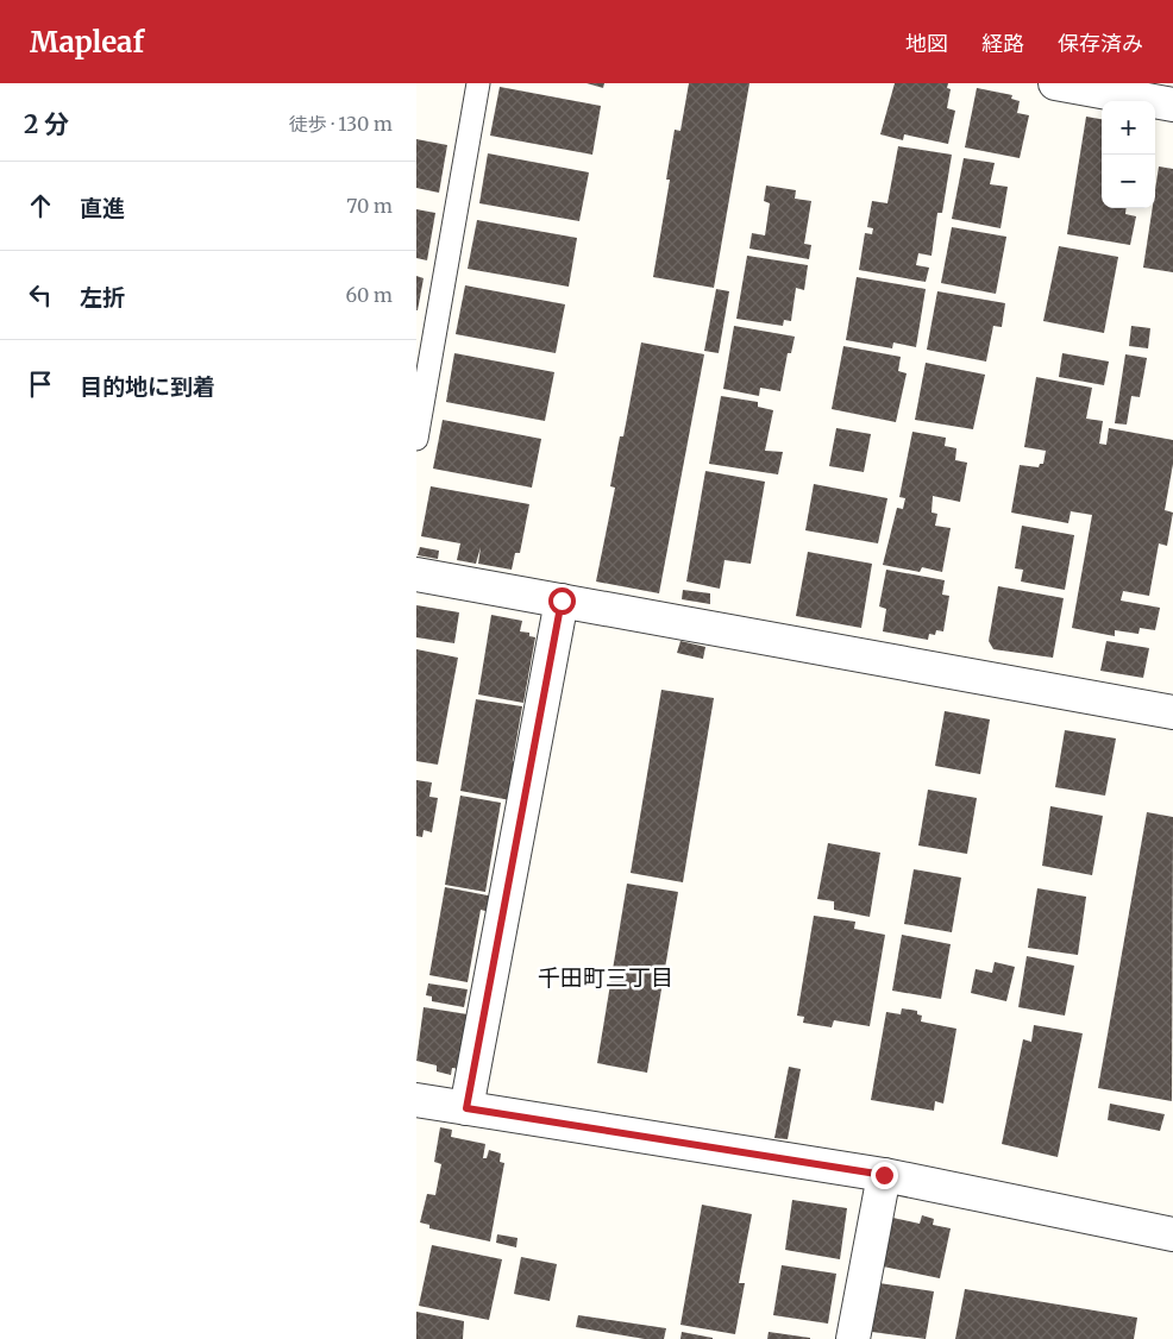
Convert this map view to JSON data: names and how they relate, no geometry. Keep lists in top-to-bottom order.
{
  "districts": ["千田町三丁目"],
  "page": {
    "header": "Mapleaf",
    "nav": ["地図", "経路", "保存済み"],
    "heading": ["2 分", "徒歩 · 130 m"],
    "map_buttons": ["+", "−"],
    "list": [
      ["直進", "70 m"],
      ["左折", "60 m"],
      "目的地に到着"
    ]
  }
}
